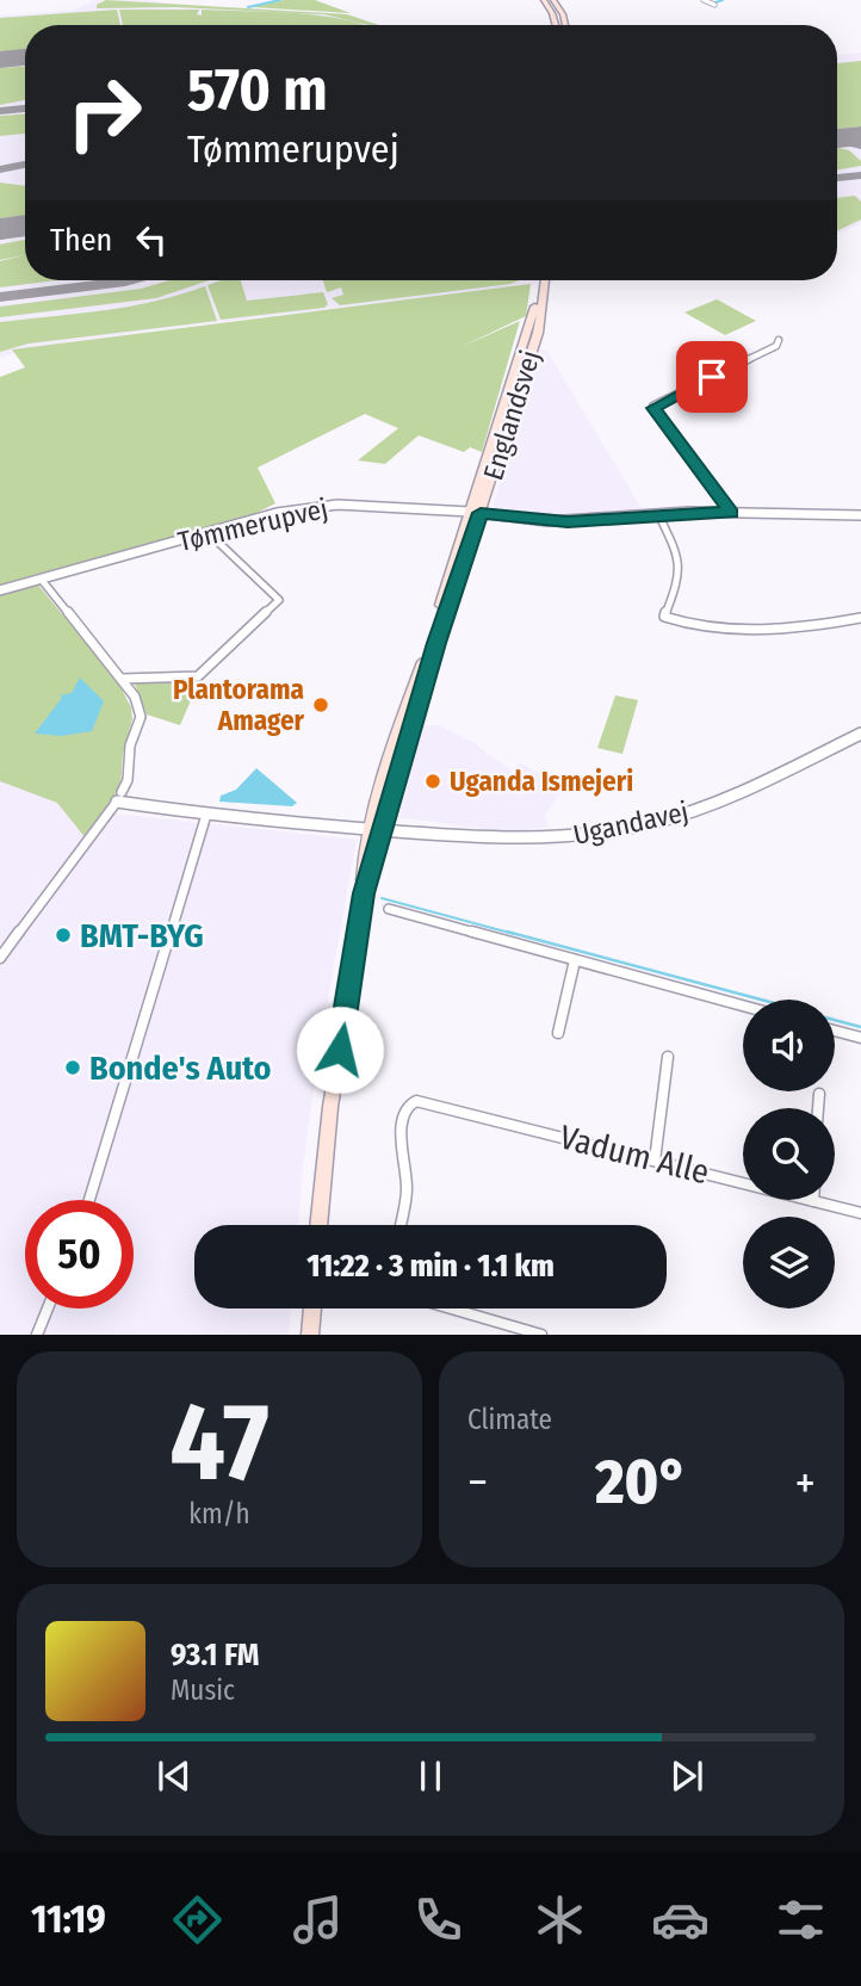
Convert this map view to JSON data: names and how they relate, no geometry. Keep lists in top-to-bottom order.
{
  "streets": {
    "main road": ["Englandsvej"],
    "street": ["Tømmerupvej", "Ugandavej", "Vadum Alle"]
  },
  "crossings": [
    ["Englandsvej", "Tømmerupvej"],
    ["Englandsvej", "Ugandavej"]
  ],
  "places": [
    "Plantorama Amager",
    "Uganda Ismejeri",
    "BMT-BYG",
    "Bonde's Auto"
  ],
  "page": {
    "turn": ["570 m", "Tømmerupvej"],
    "then": "Then",
    "limit": "50",
    "trip": "11:22 · 3 min · 1.1 km",
    "tile": [
      ["47", "km/h"],
      "Climate"
    ],
    "heat": ["−", "20°", "+"],
    "song": ["93.1 FM", "Music"],
    "tabs": "11:19"
  }
}
